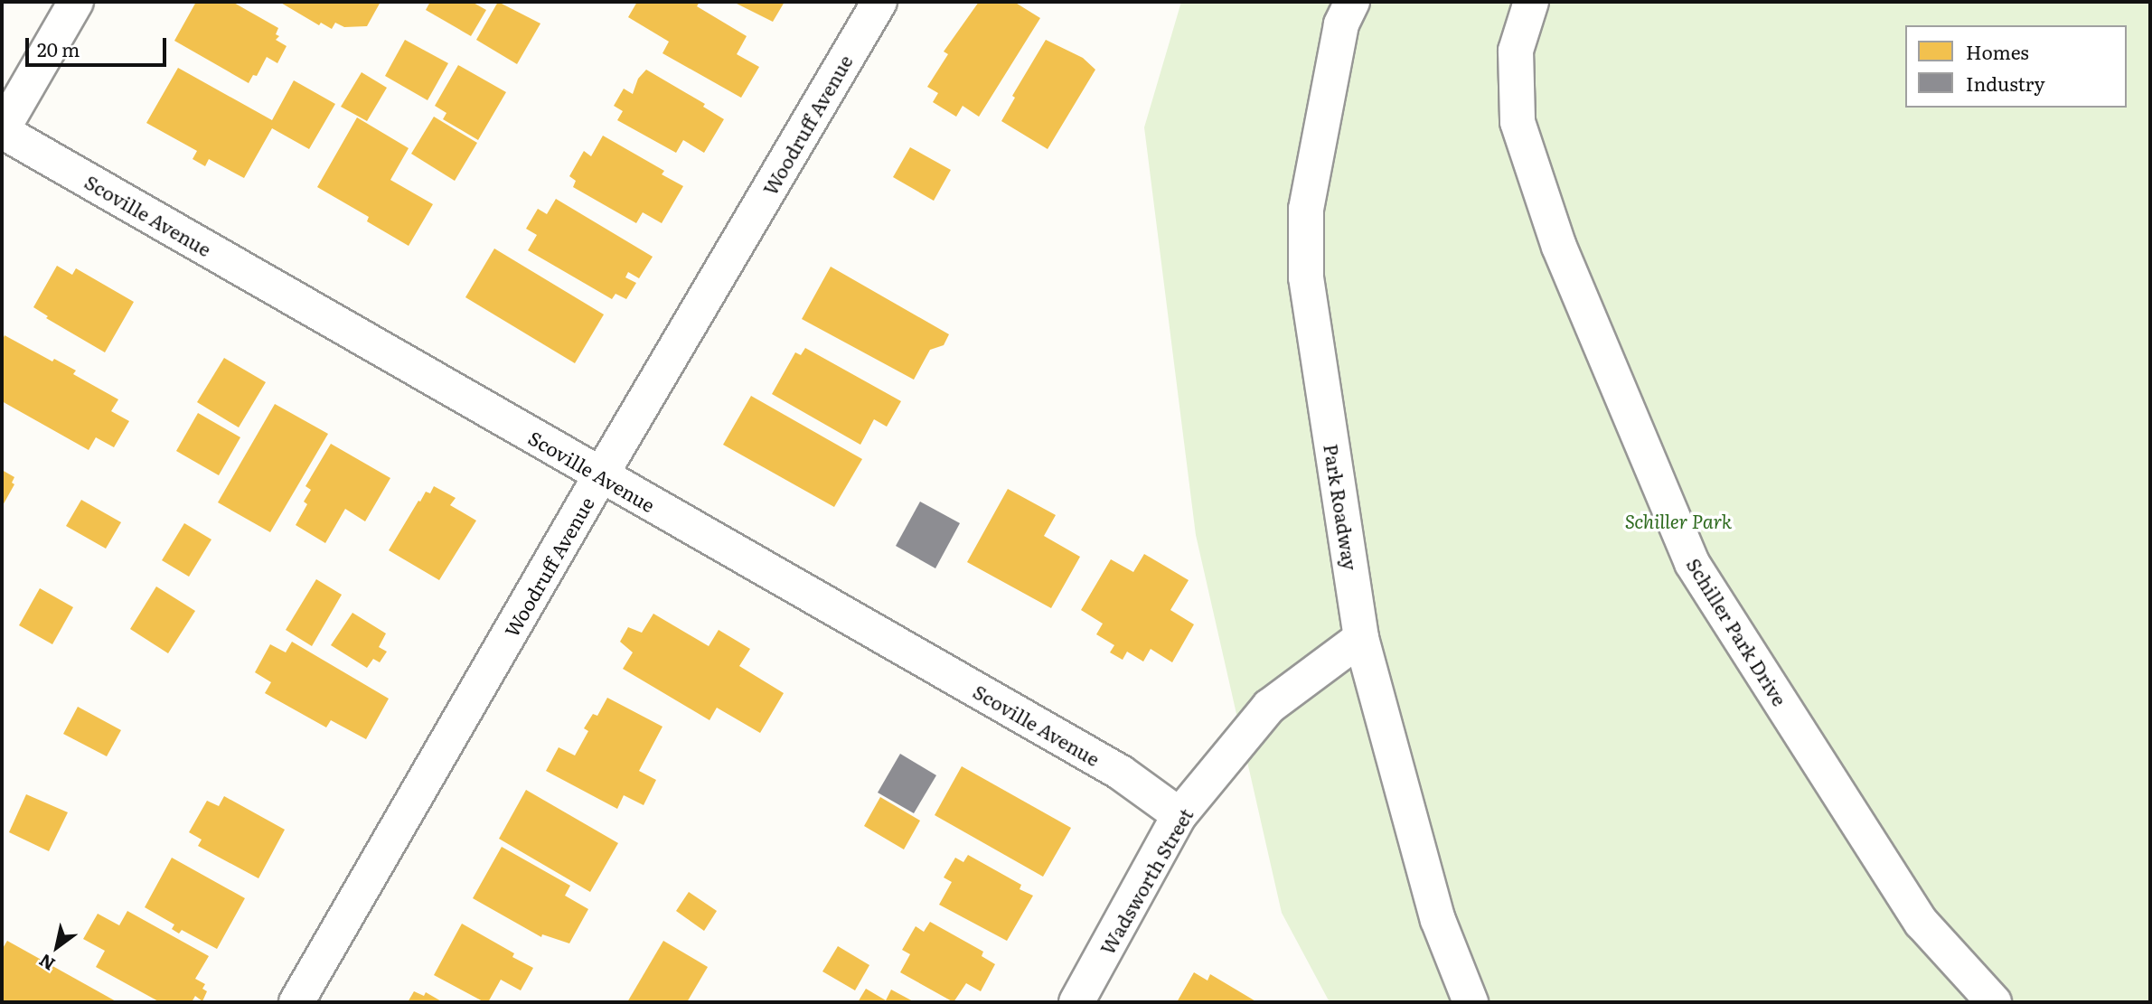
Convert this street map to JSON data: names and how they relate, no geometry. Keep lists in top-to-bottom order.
{
  "streets": {
    "street": [
      "Woodruff Avenue",
      "Scoville Avenue",
      "Park Roadway",
      "Schiller Park Drive",
      "Wadsworth Street"
    ]
  },
  "crossings": [
    ["Woodruff Avenue", "Scoville Avenue"],
    ["Scoville Avenue", "Wadsworth Street"],
    ["Park Roadway", "Wadsworth Street"]
  ],
  "parks": ["Schiller Park"],
  "legend": ["Homes", "Industry"],
  "scale_bar": "20 m",
  "north": "bottom left"
}
